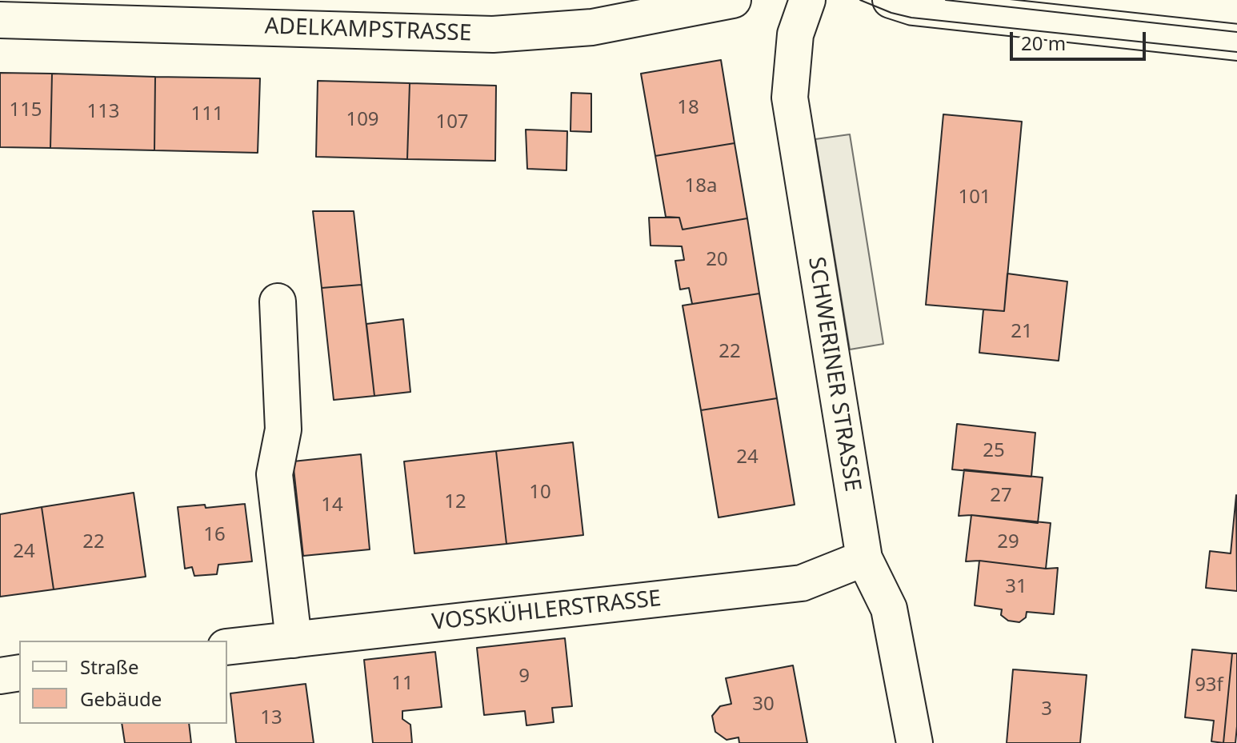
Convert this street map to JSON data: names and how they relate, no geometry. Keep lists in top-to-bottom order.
{
  "streets": {
    "street": ["ADELKAMPSTRASSE", "SCHWERINER STRASSE", "VOSSKÜHLERSTRASSE"]
  },
  "crossings": [
    ["SCHWERINER STRASSE", "VOSSKÜHLERSTRASSE"]
  ],
  "house_numbers": [
    "18",
    "115",
    "113",
    "111",
    "109",
    "107",
    "18a",
    "101",
    "20",
    "21",
    "22",
    "25",
    "24",
    "10",
    "27",
    "12",
    "14",
    "16",
    "22",
    "29",
    "24",
    "31",
    "9",
    "11",
    "93f",
    "30",
    "3",
    "13"
  ],
  "legend": ["Straße", "Gebäude"],
  "scale_bar": "20 m"
}
